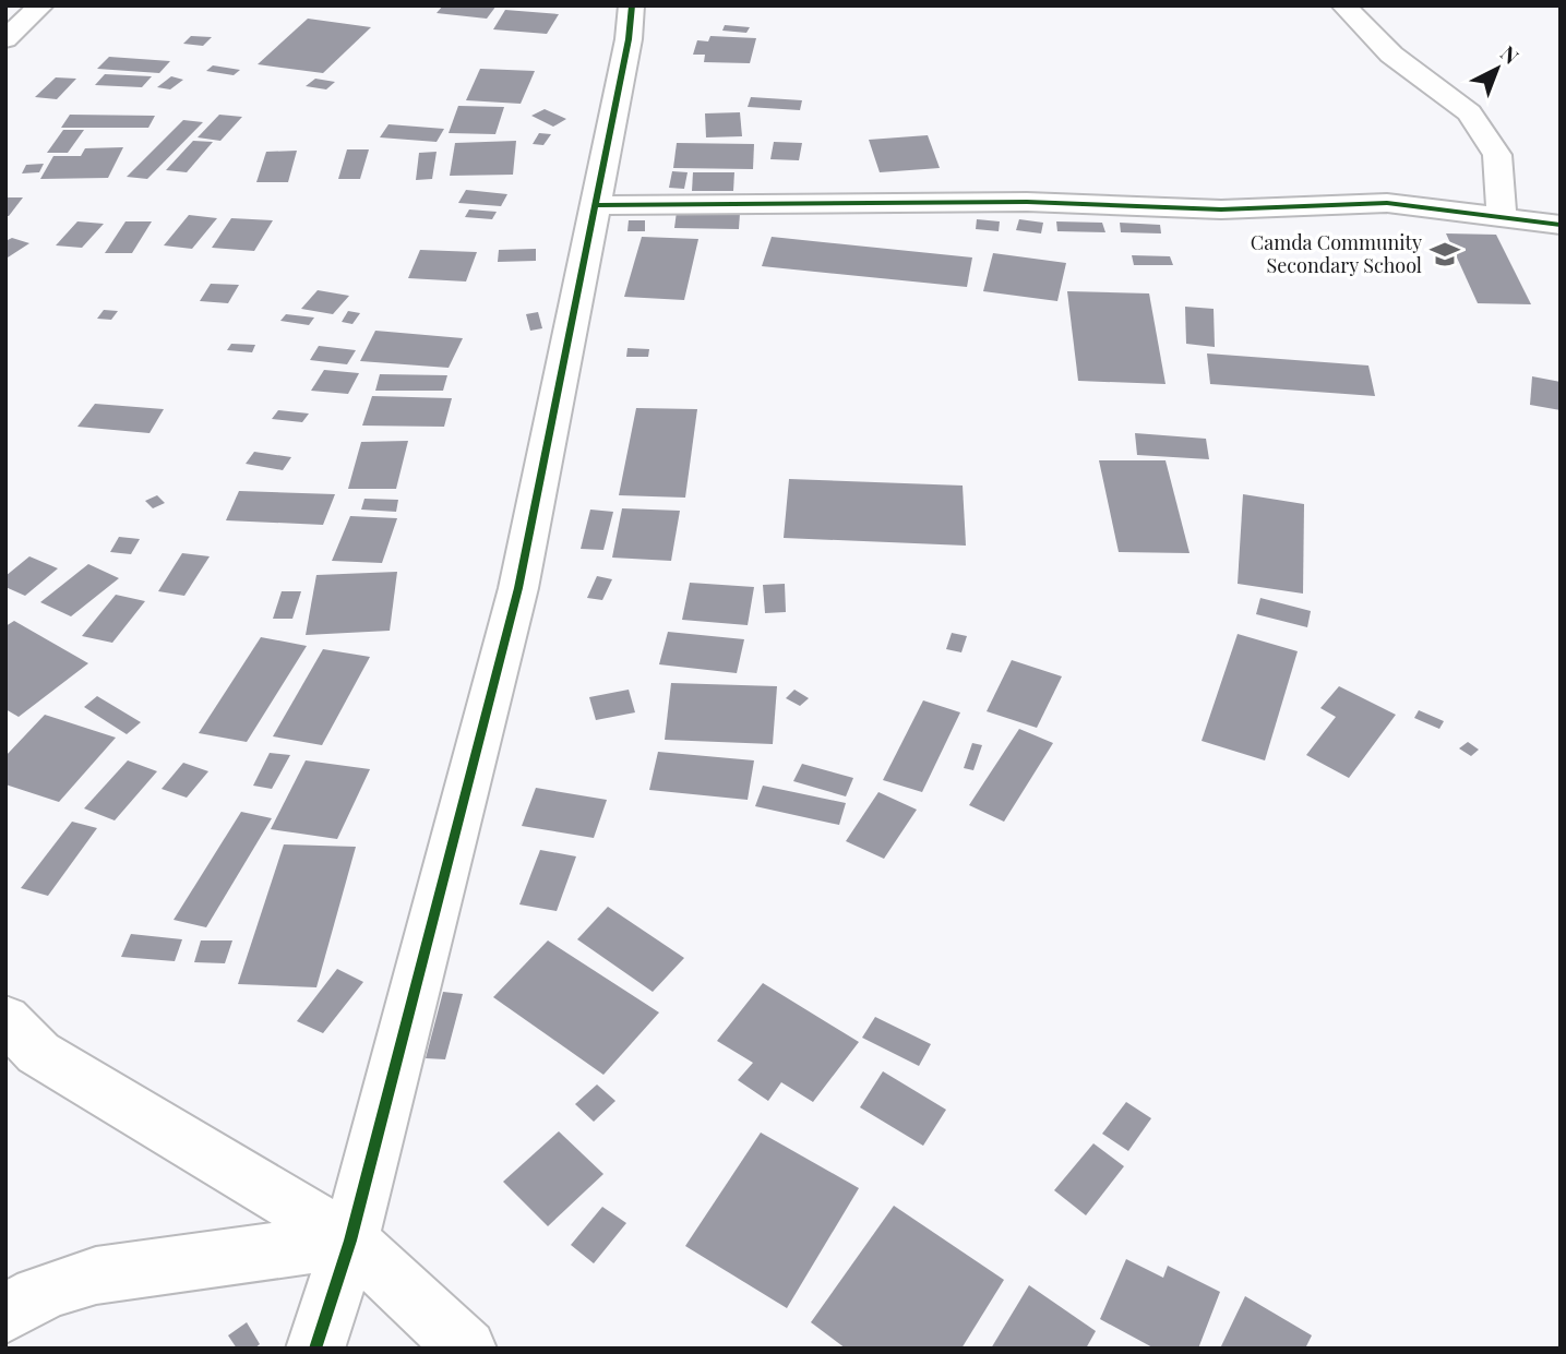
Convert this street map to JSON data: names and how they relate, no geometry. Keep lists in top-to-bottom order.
{
  "places": {
    "school or university": ["Camda Community Secondary School"]
  },
  "north": "top right"
}
